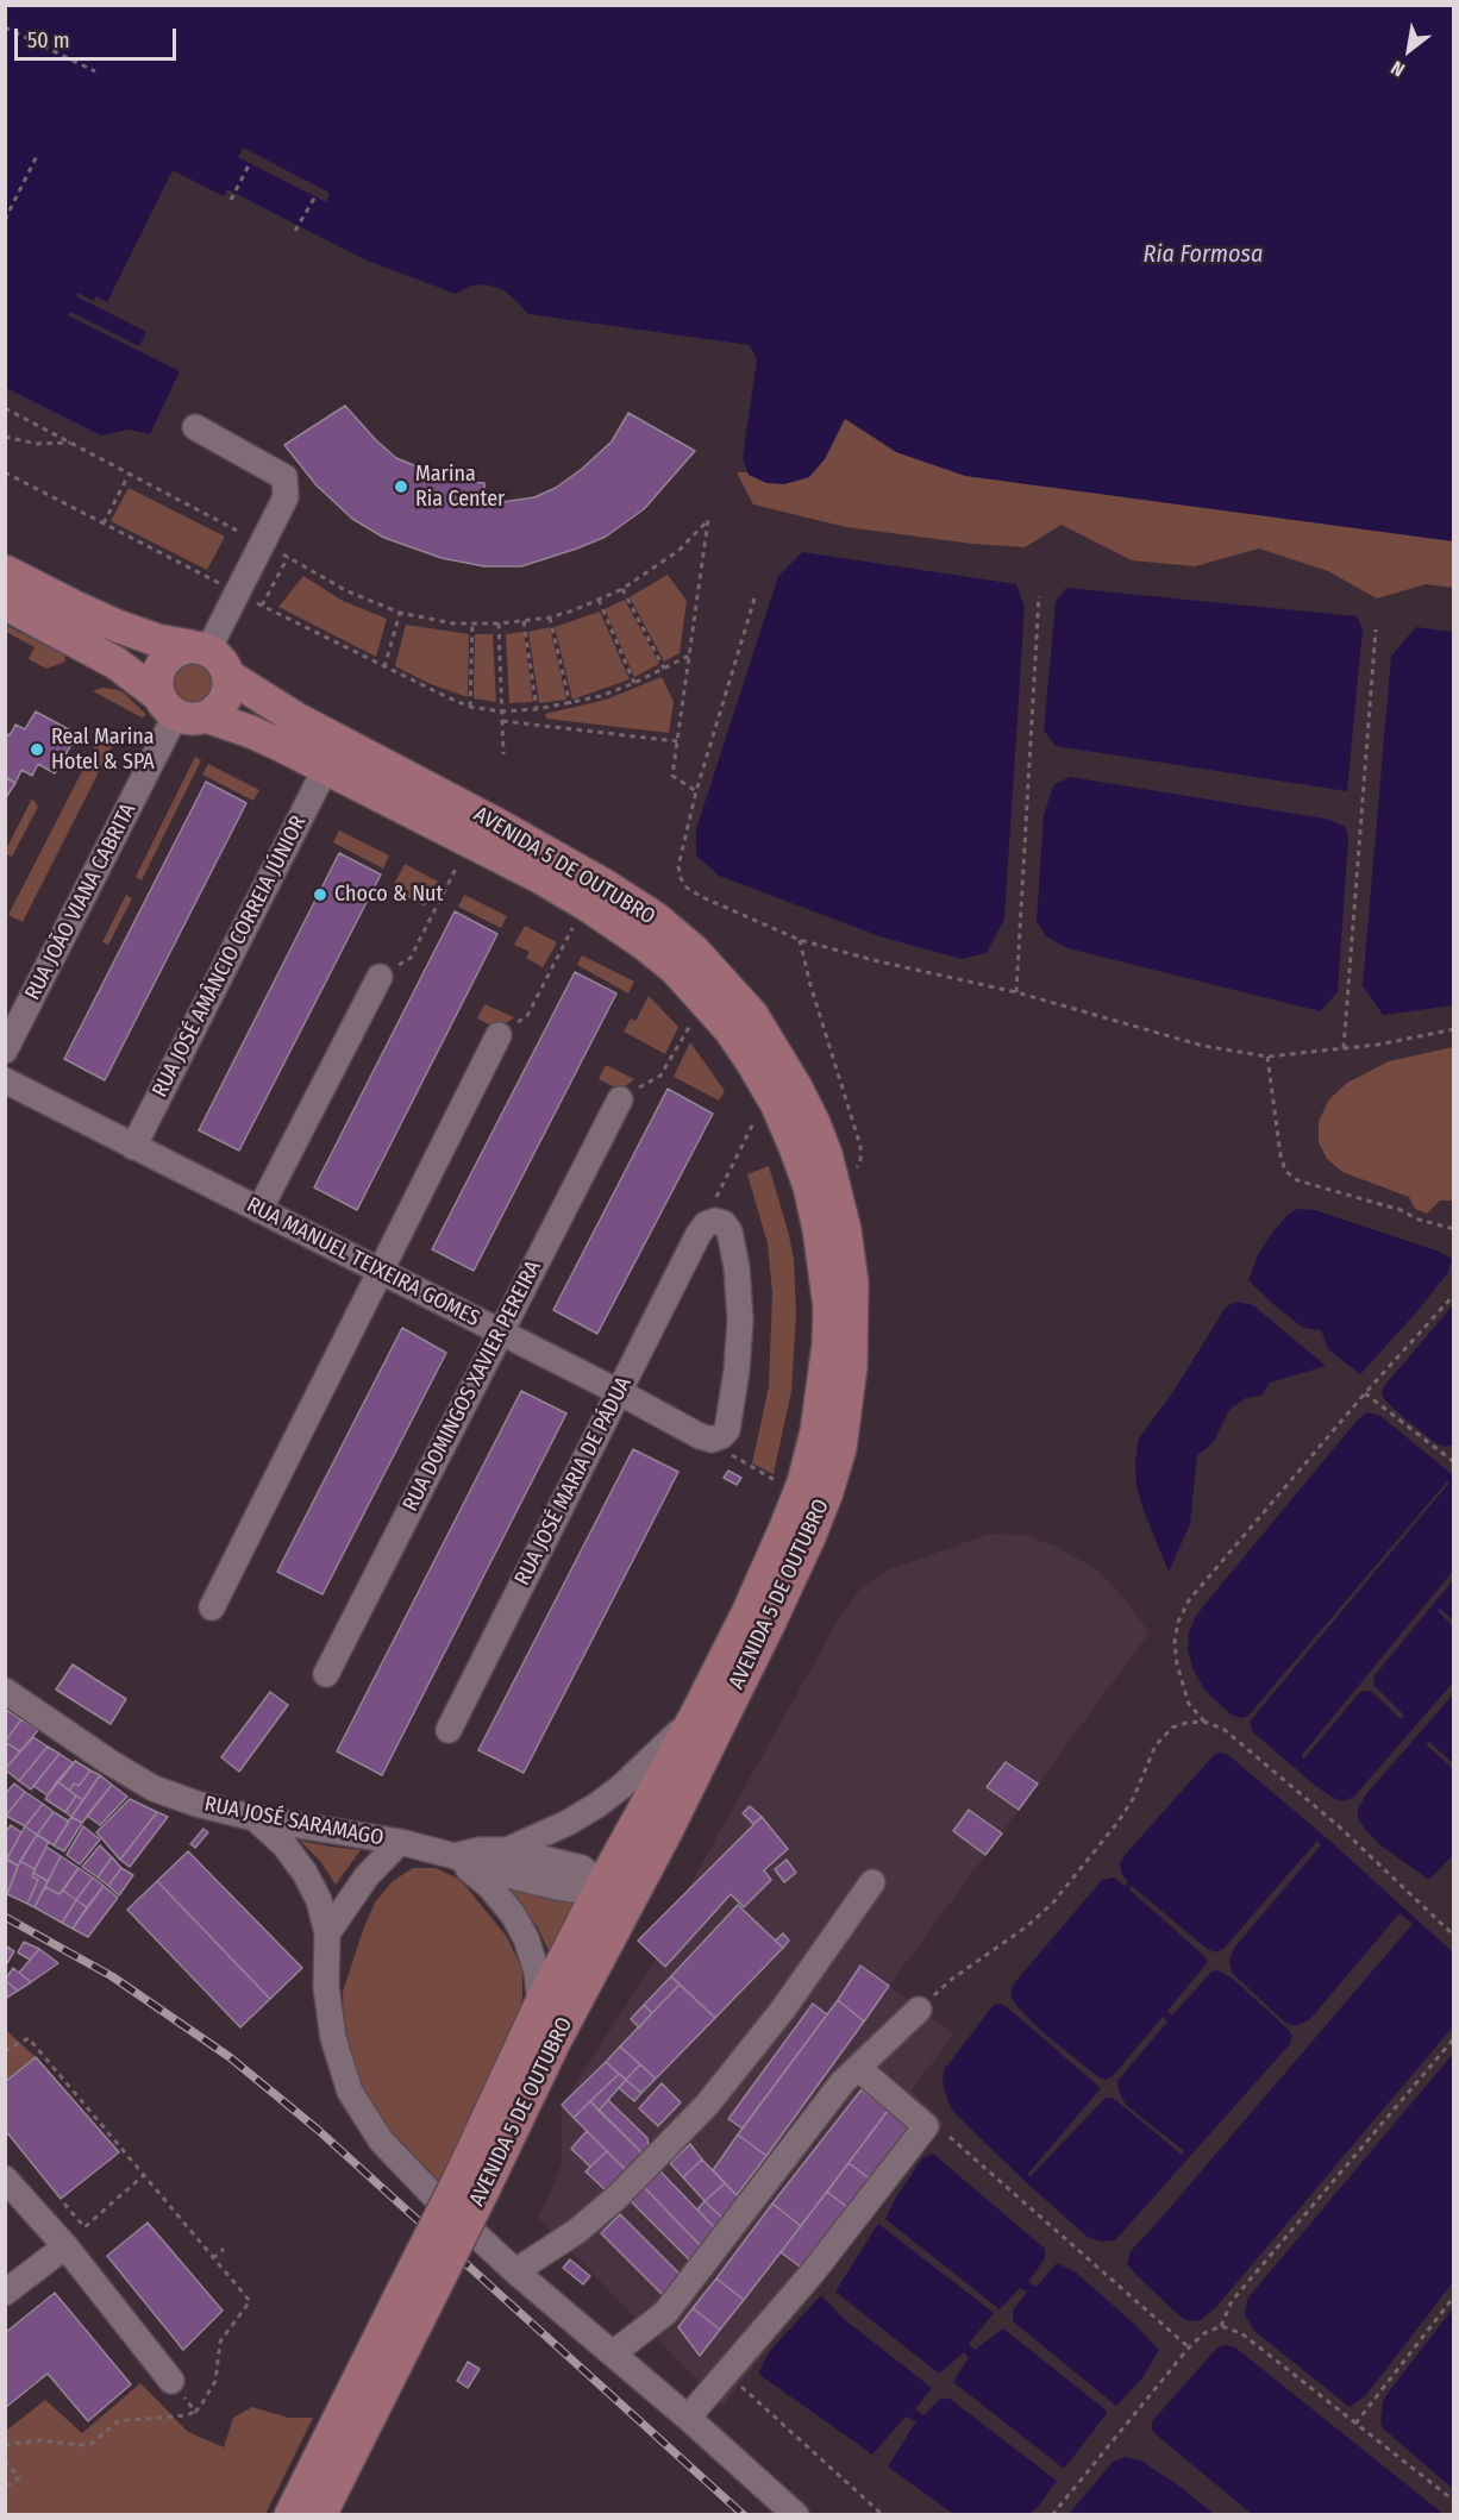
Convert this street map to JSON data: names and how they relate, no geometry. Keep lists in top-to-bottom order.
{
  "streets": {
    "main road": ["AVENIDA 5 DE OUTUBRO"],
    "street": [
      "RUA JOÃO VIANA CABRITA",
      "RUA JOSÉ AMÂNCIO CORREIA JÚNIOR",
      "RUA MANUEL TEIXEIRA GOMES",
      "RUA DOMINGOS XAVIER PEREIRA",
      "RUA JOSÉ MARIA DE PÁDUA",
      "RUA JOSÉ SARAMAGO"
    ]
  },
  "crossings": [
    ["AVENIDA 5 DE OUTUBRO", "RUA JOÃO VIANA CABRITA"],
    ["AVENIDA 5 DE OUTUBRO", "RUA JOSÉ AMÂNCIO CORREIA JÚNIOR"],
    ["AVENIDA 5 DE OUTUBRO", "RUA JOSÉ SARAMAGO"],
    ["RUA JOSÉ AMÂNCIO CORREIA JÚNIOR", "RUA MANUEL TEIXEIRA GOMES"],
    ["RUA MANUEL TEIXEIRA GOMES", "RUA DOMINGOS XAVIER PEREIRA"],
    ["RUA MANUEL TEIXEIRA GOMES", "RUA JOSÉ MARIA DE PÁDUA"]
  ],
  "water": ["Ria Formosa"],
  "places": ["Marina Ria Center", "Real Marina Hotel & SPA", "Choco & Nut"],
  "scale_bar": "50 m",
  "north": "bottom left"
}
